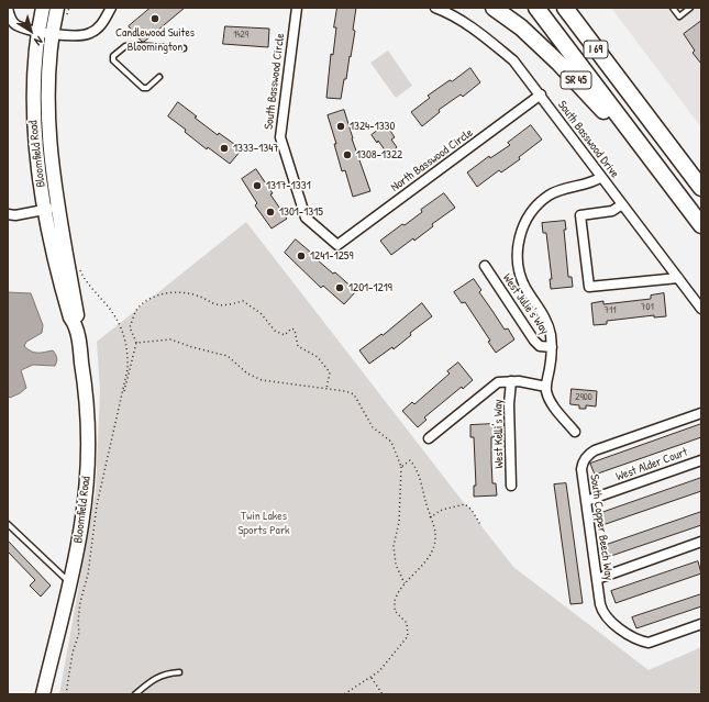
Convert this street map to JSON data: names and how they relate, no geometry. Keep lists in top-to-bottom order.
{
  "streets": {
    "highway": ["I 69", "SR 45"],
    "main road": ["Bloomfield Road"],
    "street": [
      "South Basswood Circle",
      "South Basswood Drive",
      "North Basswood Circle",
      "West Julie's Way",
      "West Kelli's Way",
      "West Alder Court",
      "South Copper Beech Way"
    ]
  },
  "crossings": [
    ["I 69", "SR 45"],
    ["South Basswood Circle", "North Basswood Circle"],
    ["South Basswood Drive", "North Basswood Circle"],
    ["West Alder Court", "South Copper Beech Way"]
  ],
  "parks": ["Twin Lakes Sports Park"],
  "places": [
    "Candlewood Suites Bloomington",
    "1324-1330",
    "1333-1347",
    "1308-1322",
    "1317-1331",
    "1301-1315",
    "1241-1259",
    "1201-1219"
  ],
  "house_numbers": [
    "1429",
    "701",
    "711",
    "2900"
  ],
  "north": "bottom right"
}
